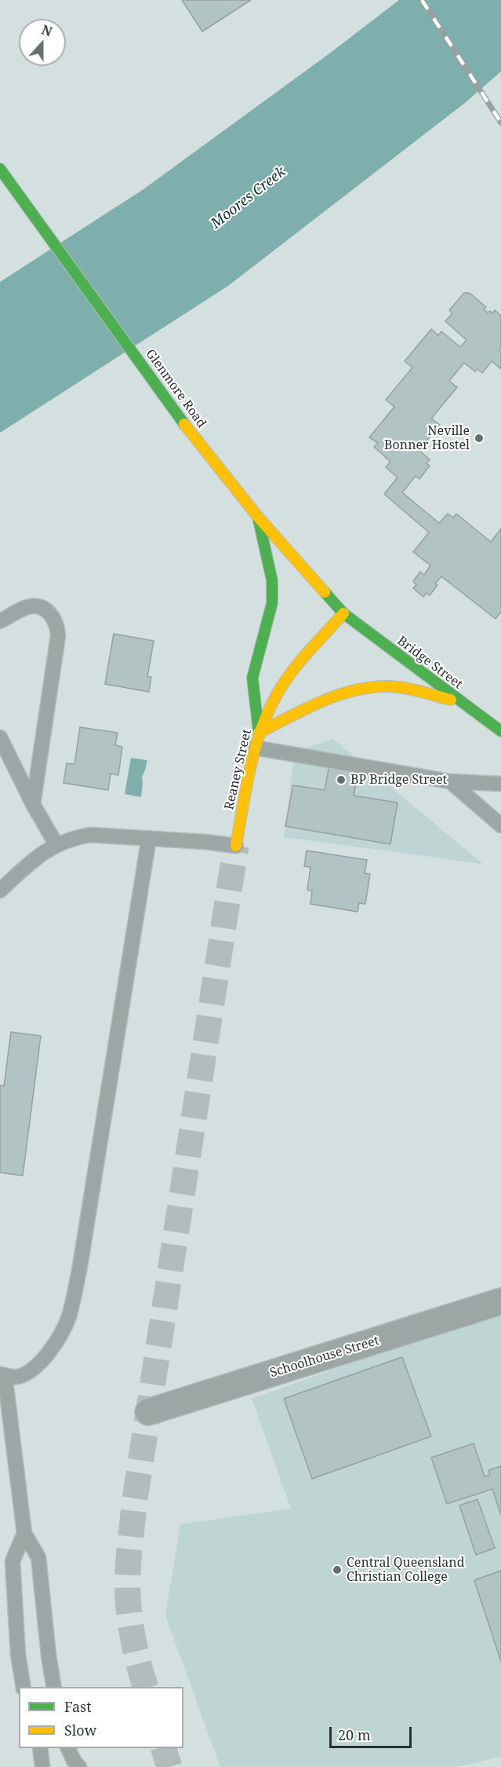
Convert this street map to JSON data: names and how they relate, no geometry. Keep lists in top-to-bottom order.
{
  "streets": {
    "street": [
      "Glenmore Road",
      "Bridge Street",
      "Reaney Street",
      "Schoolhouse Street"
    ]
  },
  "crossings": [
    ["Glenmore Road", "Bridge Street"],
    ["Glenmore Road", "Reaney Street"],
    ["Bridge Street", "Reaney Street"]
  ],
  "water": ["Moores Creek"],
  "places": ["Neville Bonner Hostel", "BP Bridge Street", "Central Queensland Christian College"],
  "legend": ["Fast", "Slow"],
  "scale_bar": "20 m",
  "north": "top"
}
